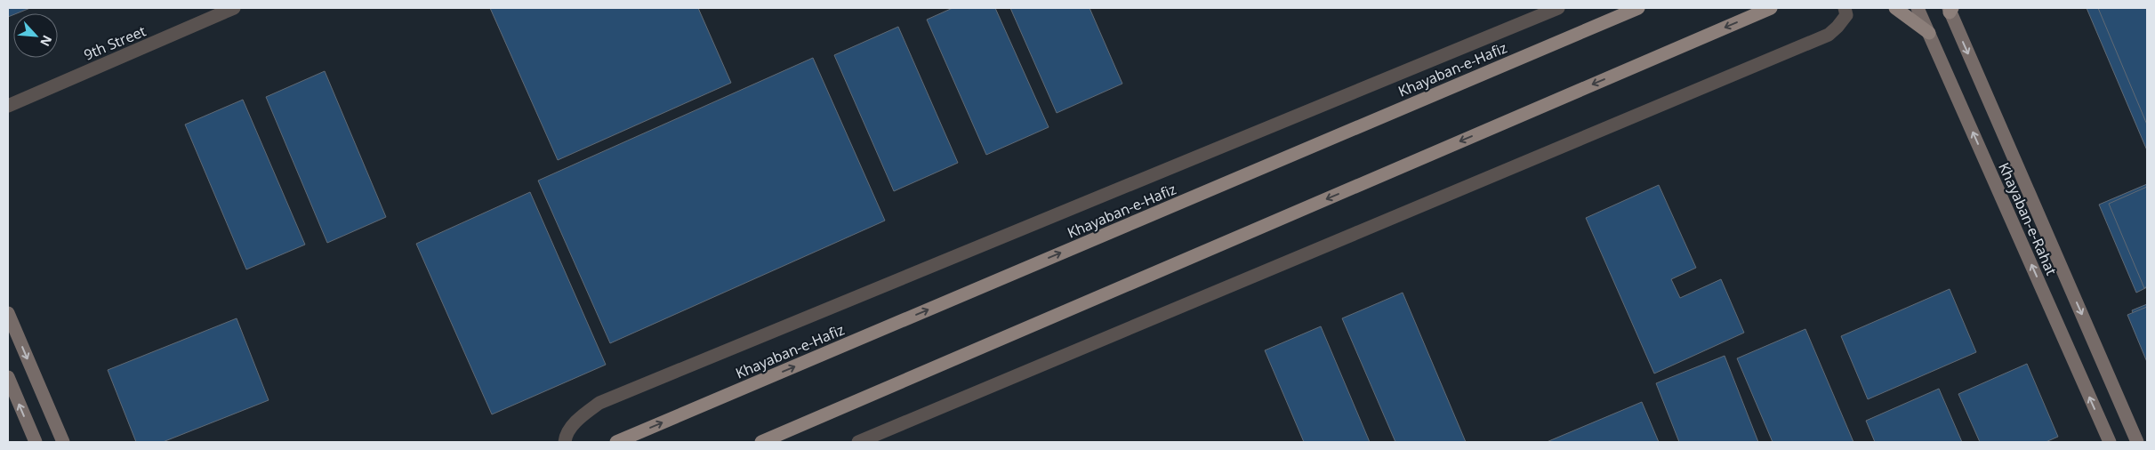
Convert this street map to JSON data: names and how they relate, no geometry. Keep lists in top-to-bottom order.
{
  "streets": {
    "main road": ["Khayaban-e-Hafiz"],
    "street": ["9th Street", "Khayaban-e-Rahat"]
  },
  "north": "bottom right"
}
